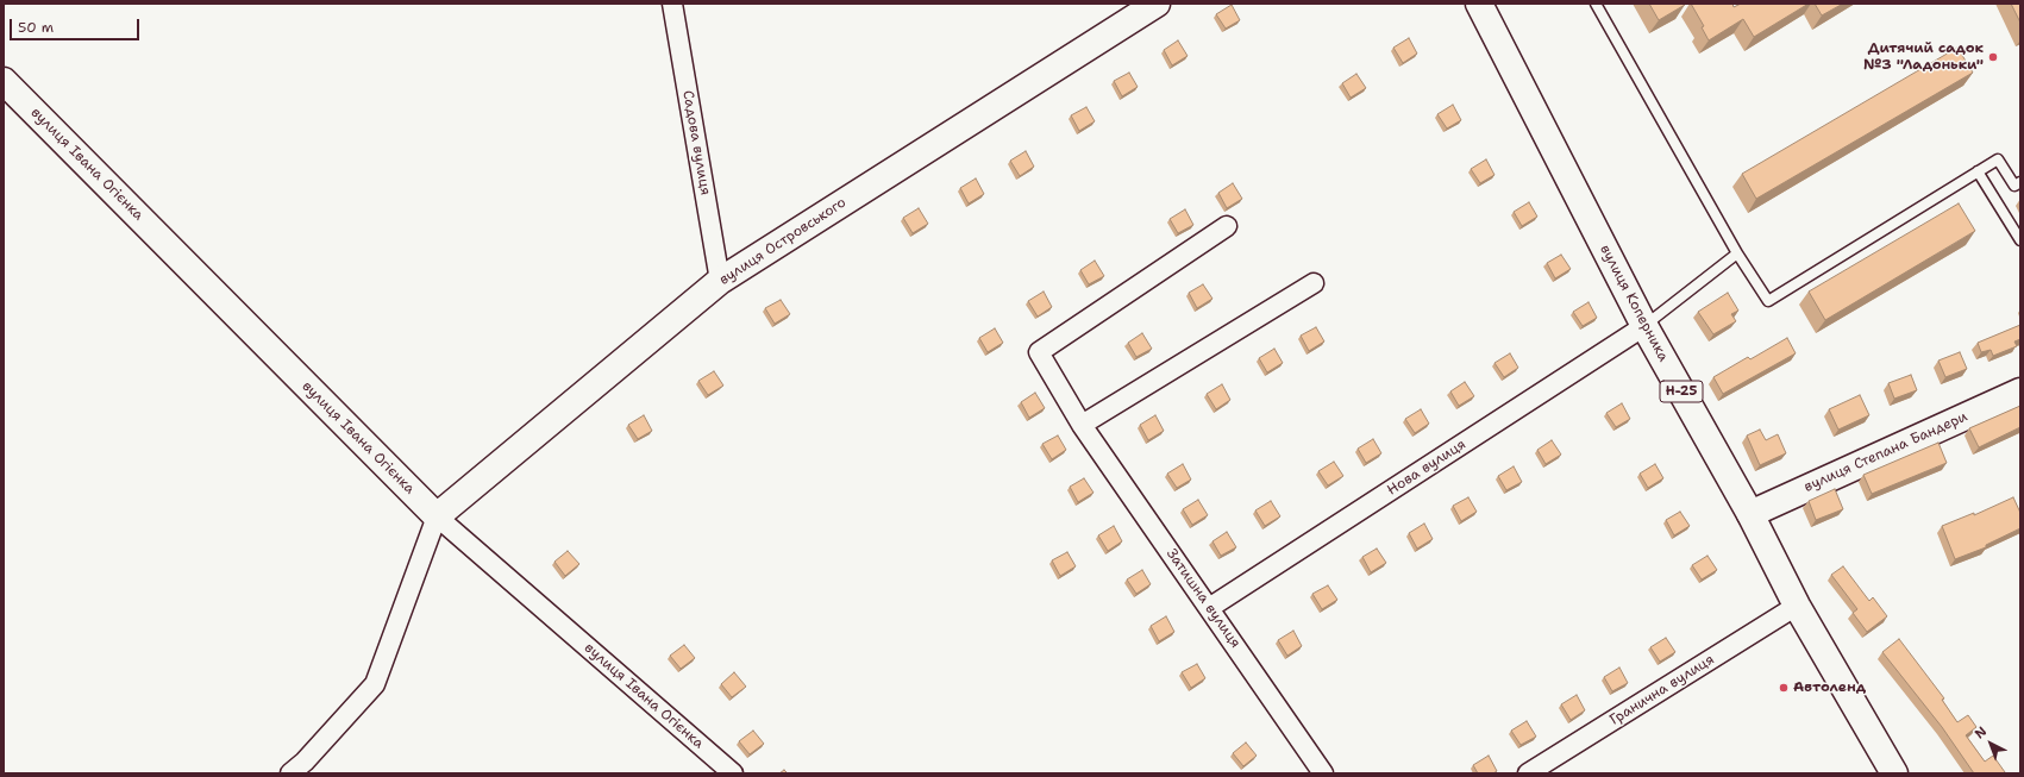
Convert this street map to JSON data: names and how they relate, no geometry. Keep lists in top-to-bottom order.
{
  "streets": {
    "street": [
      "Садова вулиця",
      "вулиця Івана Огієнка",
      "вулиця Островського",
      "вулиця Коперника",
      "Н-25",
      "вулиця Степана Бандери",
      "Нова вулиця",
      "Затишна вулиця",
      "Гранична вулиця"
    ]
  },
  "crossings": [
    ["Садова вулиця", "вулиця Островського"],
    ["вулиця Івана Огієнка", "вулиця Островського"],
    ["вулиця Коперника", "вулиця Степана Бандери"],
    ["вулиця Коперника", "Нова вулиця"],
    ["вулиця Коперника", "Гранична вулиця"],
    ["Нова вулиця", "Затишна вулиця"]
  ],
  "places": ["Дитячий садок №3 \"Ладоньки\"", "Автоленд"],
  "scale_bar": "50 m",
  "north": "top left"
}
